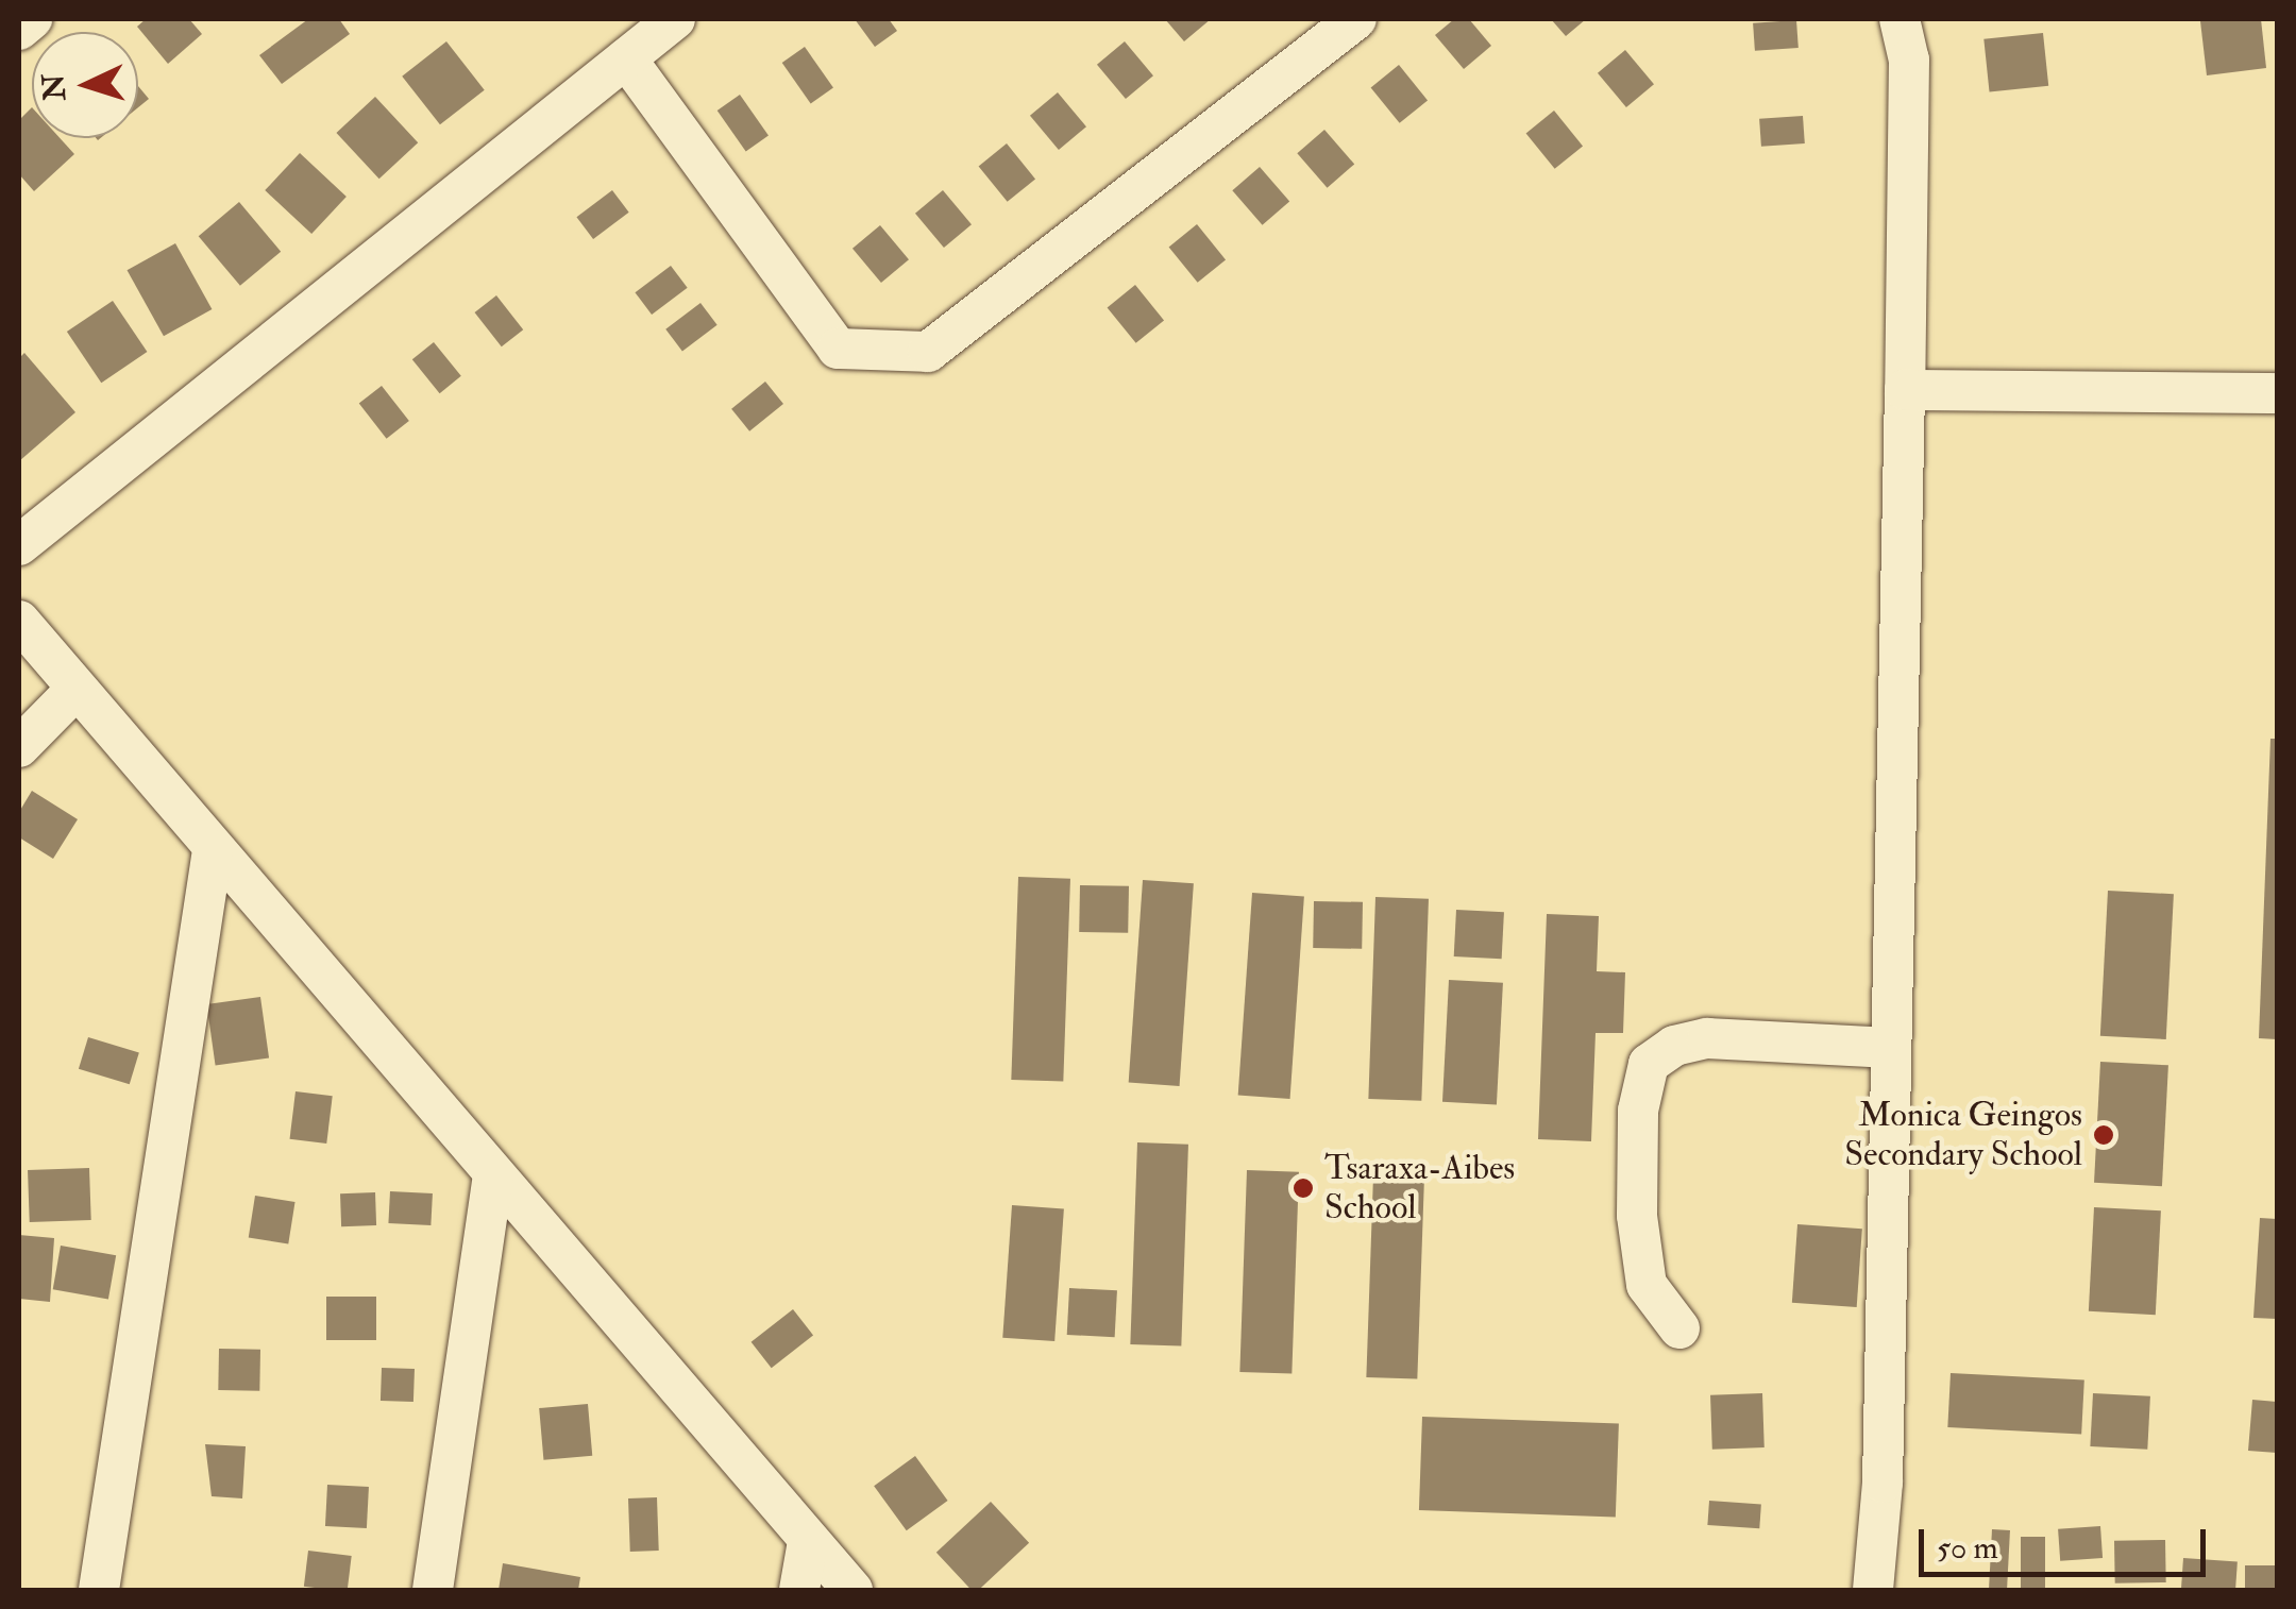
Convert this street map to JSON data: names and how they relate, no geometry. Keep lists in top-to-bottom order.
{
  "places": ["Monica Geingos Secondary School", "Tsaraxa-Aibes School"],
  "scale_bar": "50 m",
  "north": "left"
}
